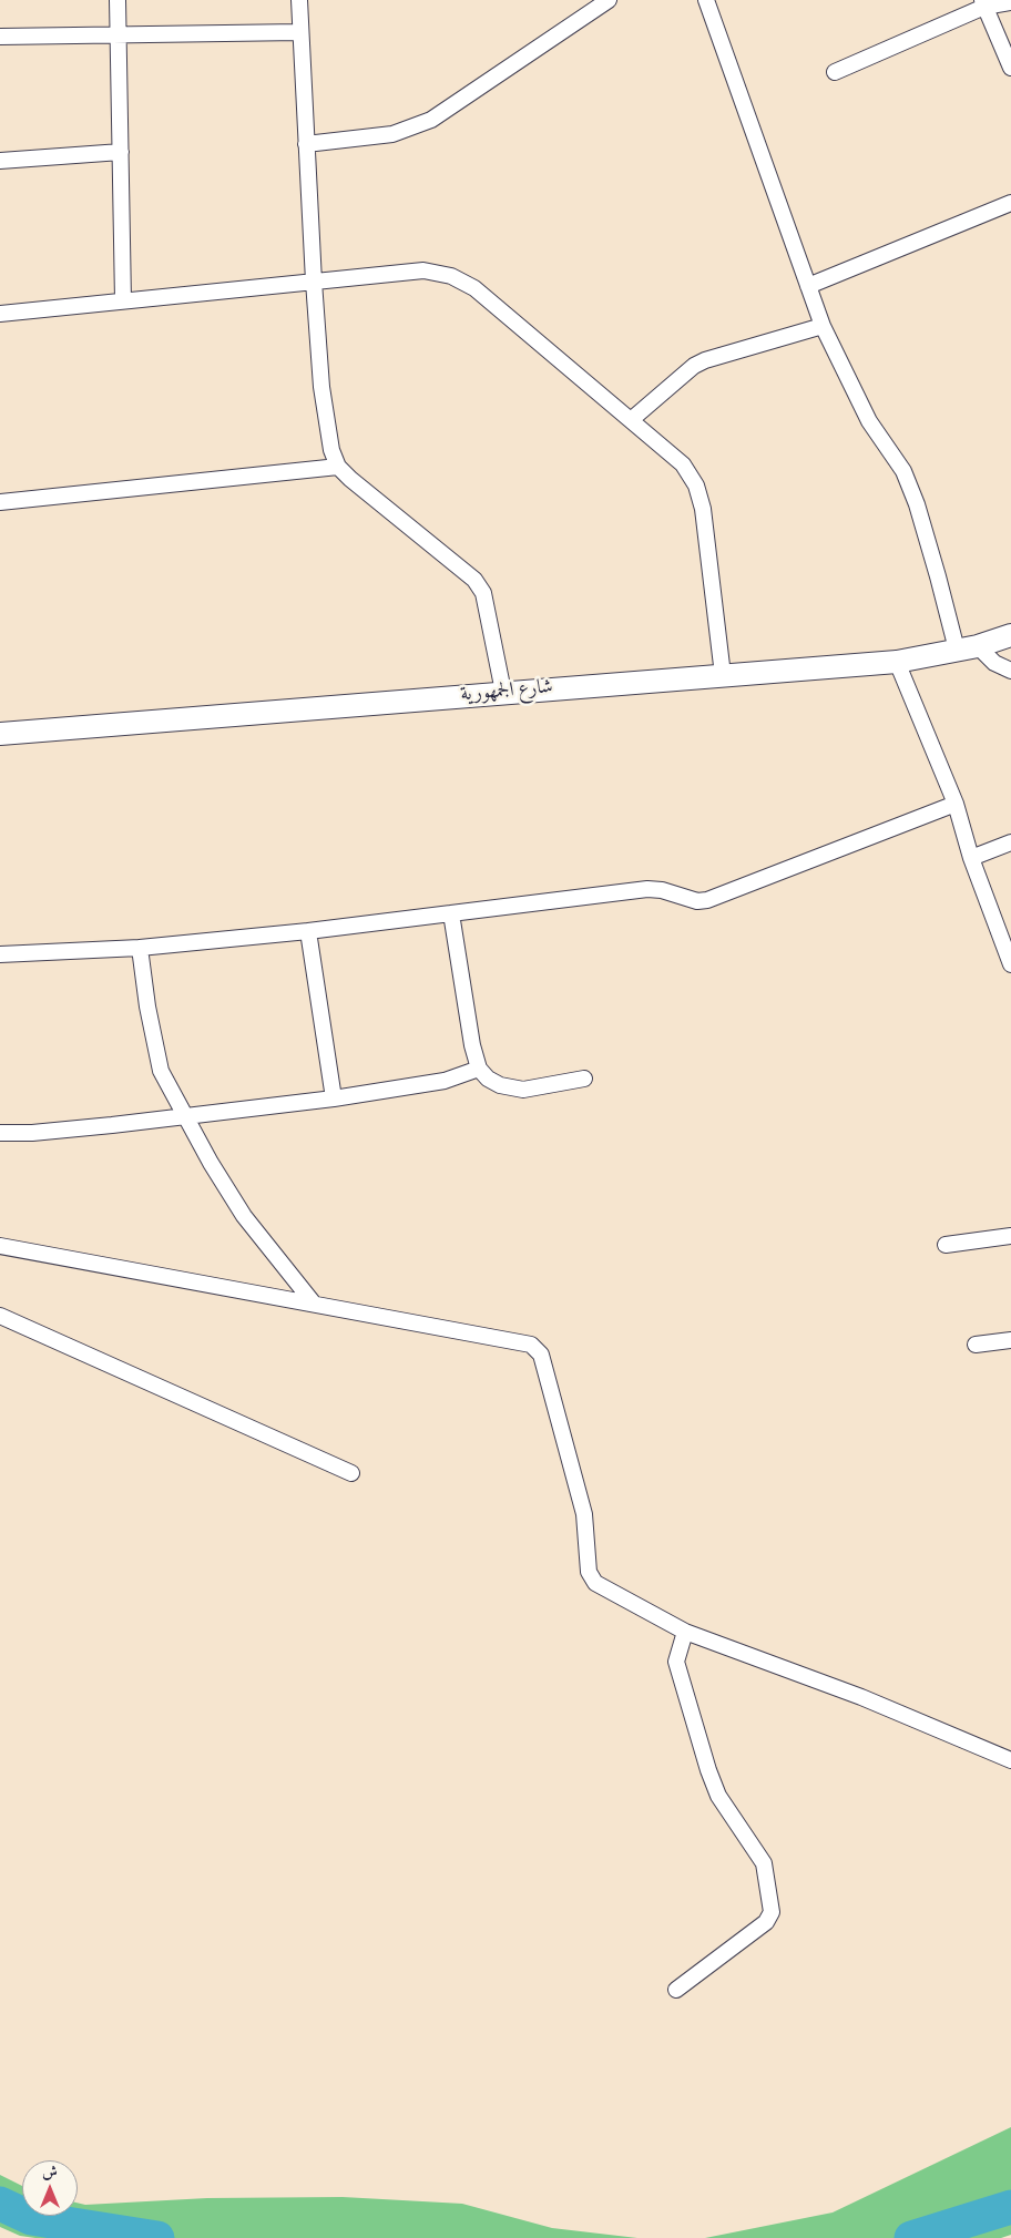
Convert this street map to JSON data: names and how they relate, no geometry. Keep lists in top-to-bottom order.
{
  "streets": {
    "main road": ["شارع الجمهورية"]
  },
  "north": "top"
}
